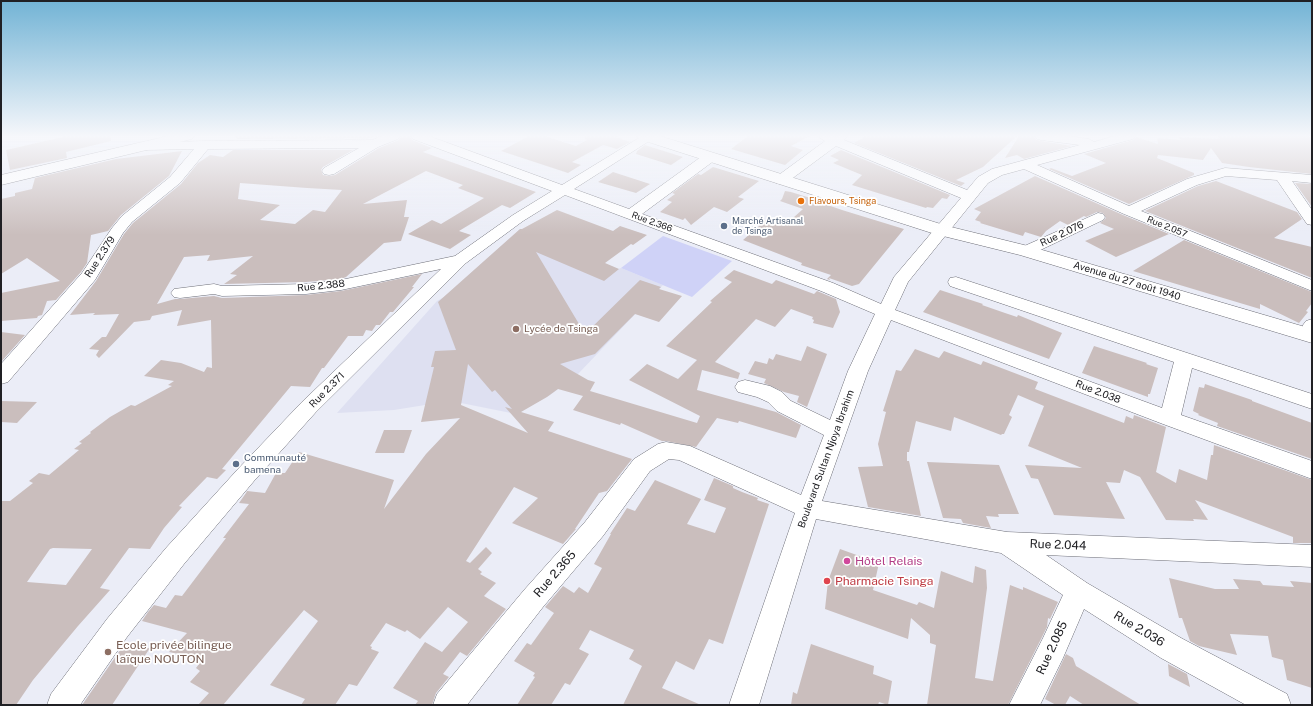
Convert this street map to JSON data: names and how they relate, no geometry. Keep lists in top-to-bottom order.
{
  "streets": {
    "main road": ["Avenue du 27 août 1940"],
    "street": [
      "Rue 2.366",
      "Rue 2.057",
      "Rue 2.076",
      "Rue 2.379",
      "Rue 2.388",
      "Rue 2.371",
      "Rue 2.038",
      "Boulevard Sultan Njoya Ibrahim",
      "Rue 2.044",
      "Rue 2.365",
      "Rue 2.036",
      "Rue 2.085"
    ]
  },
  "crossings": [
    ["Rue 2.366", "Rue 2.371"],
    ["Rue 2.366", "Rue 2.038"],
    ["Rue 2.366", "Boulevard Sultan Njoya Ibrahim"],
    ["Rue 2.076", "Avenue du 27 août 1940"],
    ["Avenue du 27 août 1940", "Boulevard Sultan Njoya Ibrahim"],
    ["Rue 2.388", "Rue 2.371"],
    ["Rue 2.038", "Boulevard Sultan Njoya Ibrahim"],
    ["Boulevard Sultan Njoya Ibrahim", "Rue 2.044"],
    ["Rue 2.044", "Rue 2.365"],
    ["Rue 2.044", "Rue 2.036"],
    ["Rue 2.036", "Rue 2.085"]
  ],
  "places": [
    "Flavours, Tsinga",
    "Marché Artisanal de Tsinga",
    "Lycée de Tsinga",
    "Communauté bamena",
    "Hôtel Relais",
    "Pharmacie Tsinga",
    "Ecole privée bilingue laïque NOUTON"
  ]
}
